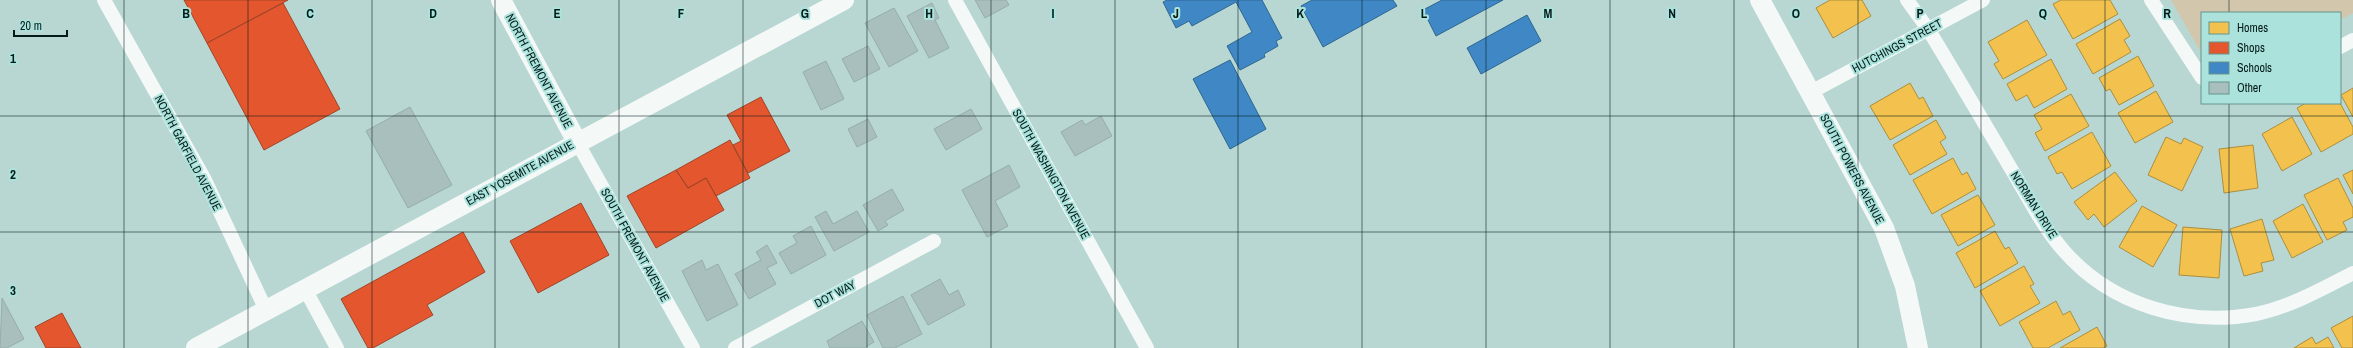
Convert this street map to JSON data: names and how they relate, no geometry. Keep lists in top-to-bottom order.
{
  "streets": {
    "main road": ["NORTH FREMONT AVENUE", "SOUTH POWERS AVENUE", "EAST YOSEMITE AVENUE"],
    "street": [
      "HUTCHINGS STREET",
      "NORTH GARFIELD AVENUE",
      "SOUTH WASHINGTON AVENUE",
      "NORMAN DRIVE",
      "SOUTH FREMONT AVENUE",
      "DOT WAY"
    ]
  },
  "crossings": [
    ["HUTCHINGS STREET", "SOUTH POWERS AVENUE"],
    ["HUTCHINGS STREET", "NORMAN DRIVE"],
    ["NORTH FREMONT AVENUE", "EAST YOSEMITE AVENUE"],
    ["NORTH FREMONT AVENUE", "SOUTH FREMONT AVENUE"],
    ["NORTH GARFIELD AVENUE", "EAST YOSEMITE AVENUE"],
    ["EAST YOSEMITE AVENUE", "SOUTH FREMONT AVENUE"]
  ],
  "legend": [
    "Homes",
    "Shops",
    "Schools",
    "Other"
  ],
  "scale_bar": "20 m",
  "grid": {
    "columns": [
      "B",
      "C",
      "D",
      "E",
      "F",
      "G",
      "H",
      "I",
      "J",
      "K",
      "L",
      "M",
      "N",
      "O",
      "P",
      "Q",
      "R"
    ],
    "rows": ["1", "2", "3"]
  }
}
